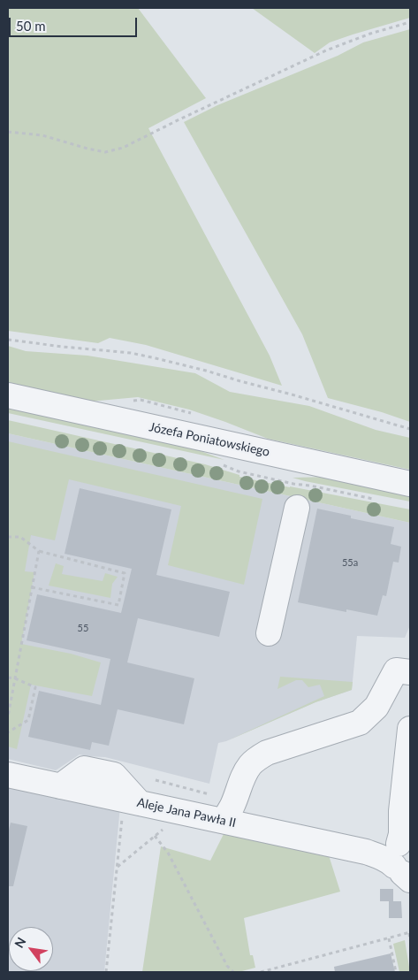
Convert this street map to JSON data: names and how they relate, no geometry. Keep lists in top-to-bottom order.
{
  "streets": {
    "street": ["Józefa Poniatowskiego", "Aleje Jana Pawła II"]
  },
  "house_numbers": ["55a", "55"],
  "scale_bar": "50 m",
  "north": "top left"
}
